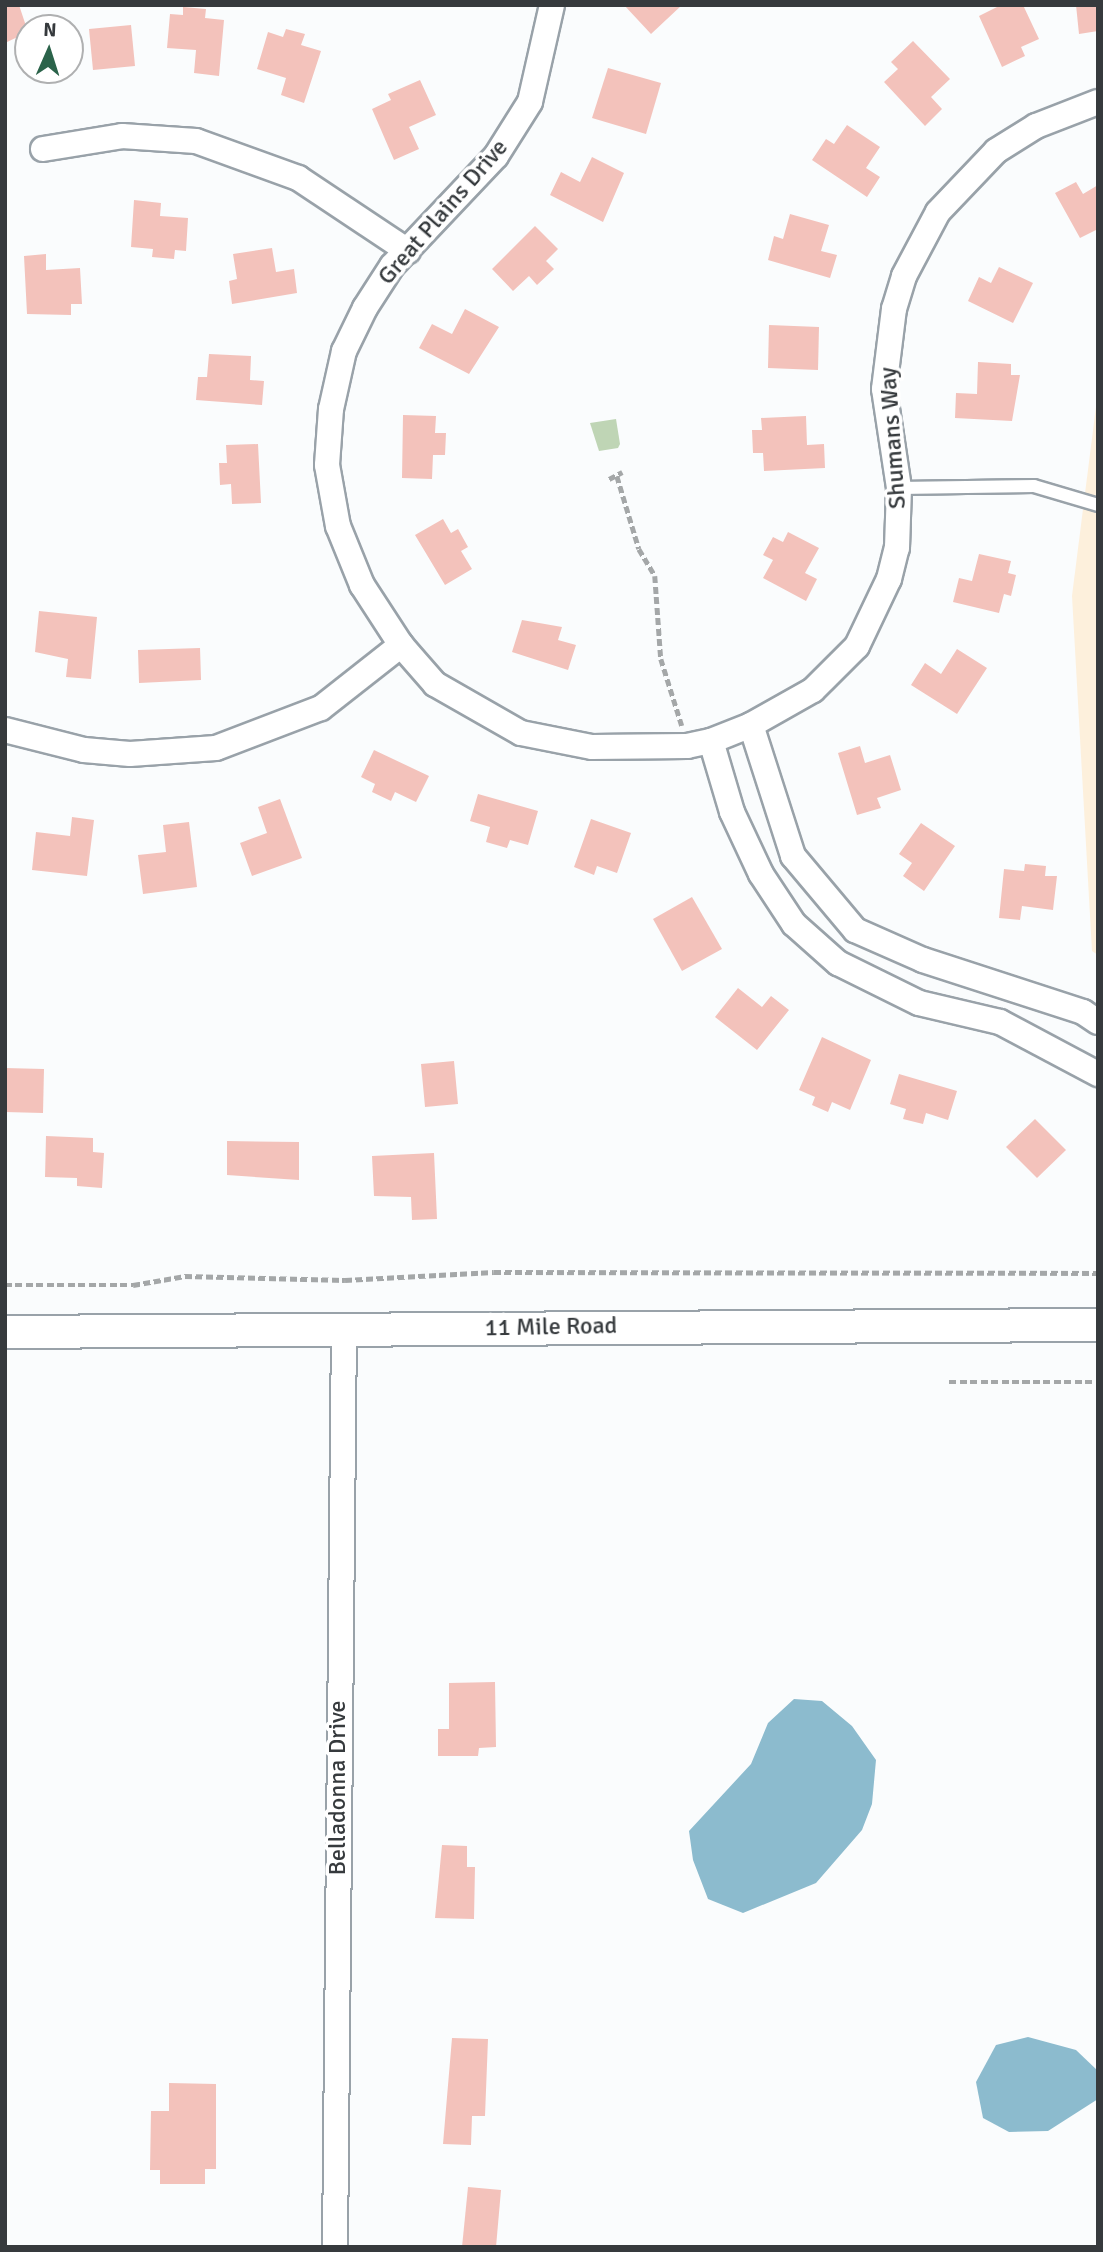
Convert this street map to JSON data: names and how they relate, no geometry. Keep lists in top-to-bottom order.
{
  "streets": {
    "street": [
      "Great Plains Drive",
      "Shumans Way",
      "11 Mile Road",
      "Belladonna Drive"
    ]
  },
  "crossings": [
    ["Great Plains Drive", "Shumans Way"],
    ["11 Mile Road", "Belladonna Drive"]
  ],
  "north": "top"
}
